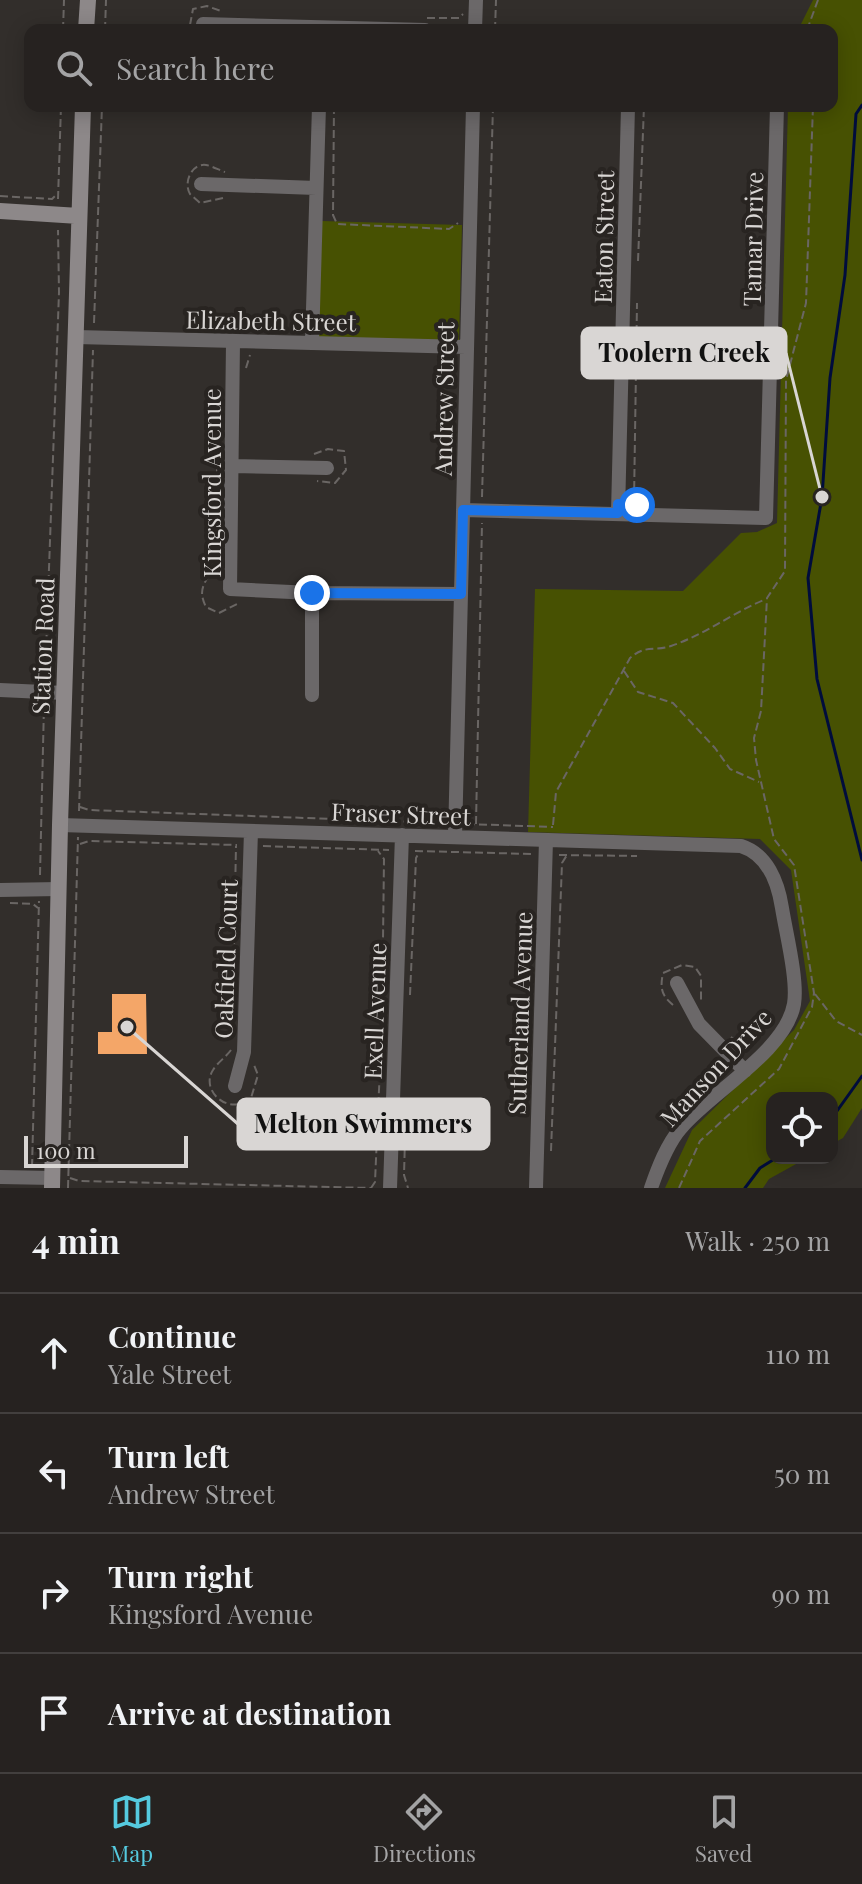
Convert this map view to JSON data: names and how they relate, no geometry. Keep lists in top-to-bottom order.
{
  "streets": {
    "street": [
      "Eaton Street",
      "Tamar Drive",
      "Elizabeth Street",
      "Andrew Street",
      "Kingsford Avenue",
      "Station Road",
      "Fraser Street",
      "Oakfield Court",
      "Exell Avenue",
      "Sutherland Avenue",
      "Manson Drive"
    ]
  },
  "crossings": [
    ["Eaton Street", "Tamar Drive"],
    ["Elizabeth Street", "Andrew Street"],
    ["Elizabeth Street", "Kingsford Avenue"],
    ["Elizabeth Street", "Station Road"],
    ["Andrew Street", "Kingsford Avenue"],
    ["Andrew Street", "Fraser Street"],
    ["Station Road", "Fraser Street"],
    ["Fraser Street", "Oakfield Court"],
    ["Fraser Street", "Exell Avenue"],
    ["Fraser Street", "Sutherland Avenue"],
    ["Fraser Street", "Manson Drive"]
  ],
  "places": ["Toolern Creek", "Melton Swimmers"],
  "scale_bar": "100 m",
  "page": {
    "search": "Search here",
    "scale": "100 m",
    "heading": ["4 min", "Walk · 250 m"],
    "list": [
      ["Continue", "Yale Street", "110 m"],
      ["Turn left", "Andrew Street", "50 m"],
      ["Turn right", "Kingsford Avenue", "90 m"],
      "Arrive at destination"
    ],
    "nav": ["Map", "Directions", "Saved"]
  }
}
